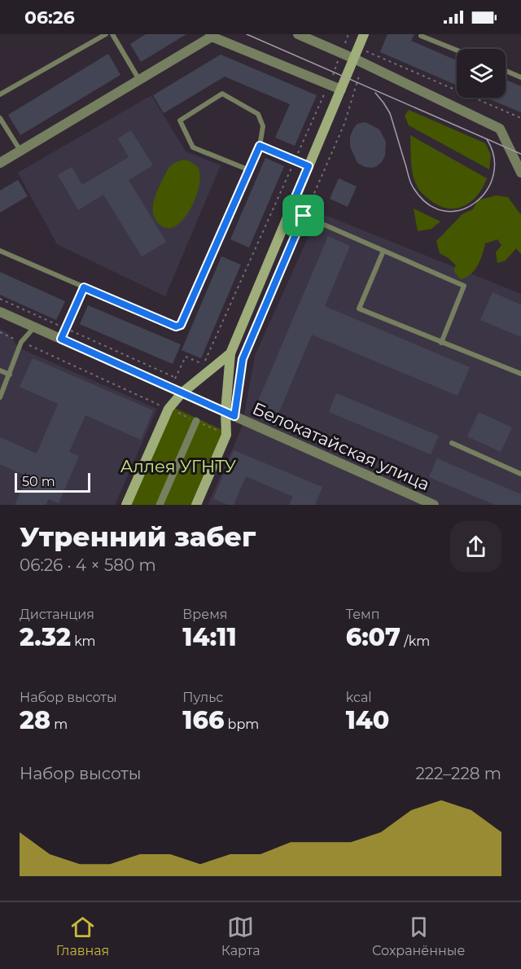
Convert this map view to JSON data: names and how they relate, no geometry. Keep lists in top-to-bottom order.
{
  "streets": {
    "street": ["Белокатайская улица"]
  },
  "parks": ["Аллея УГНТУ"],
  "scale_bar": "50 m",
  "page": {
    "status": "06:26",
    "scale": "50 m",
    "heading": ["Утренний забег", "06:26 · 4 × 580 m"],
    "stats": [
      ["Дистанция", "2.32 km"],
      ["Время", "14:11"],
      ["Темп", "6:07 /km"],
      ["Набор высоты", "28 m"],
      ["Пульс", "166 bpm"],
      ["kcal", "140"]
    ],
    "chart": ["Набор высоты", "222–228 m"],
    "tabs": ["Главная", "Карта", "Сохранённые"]
  }
}
